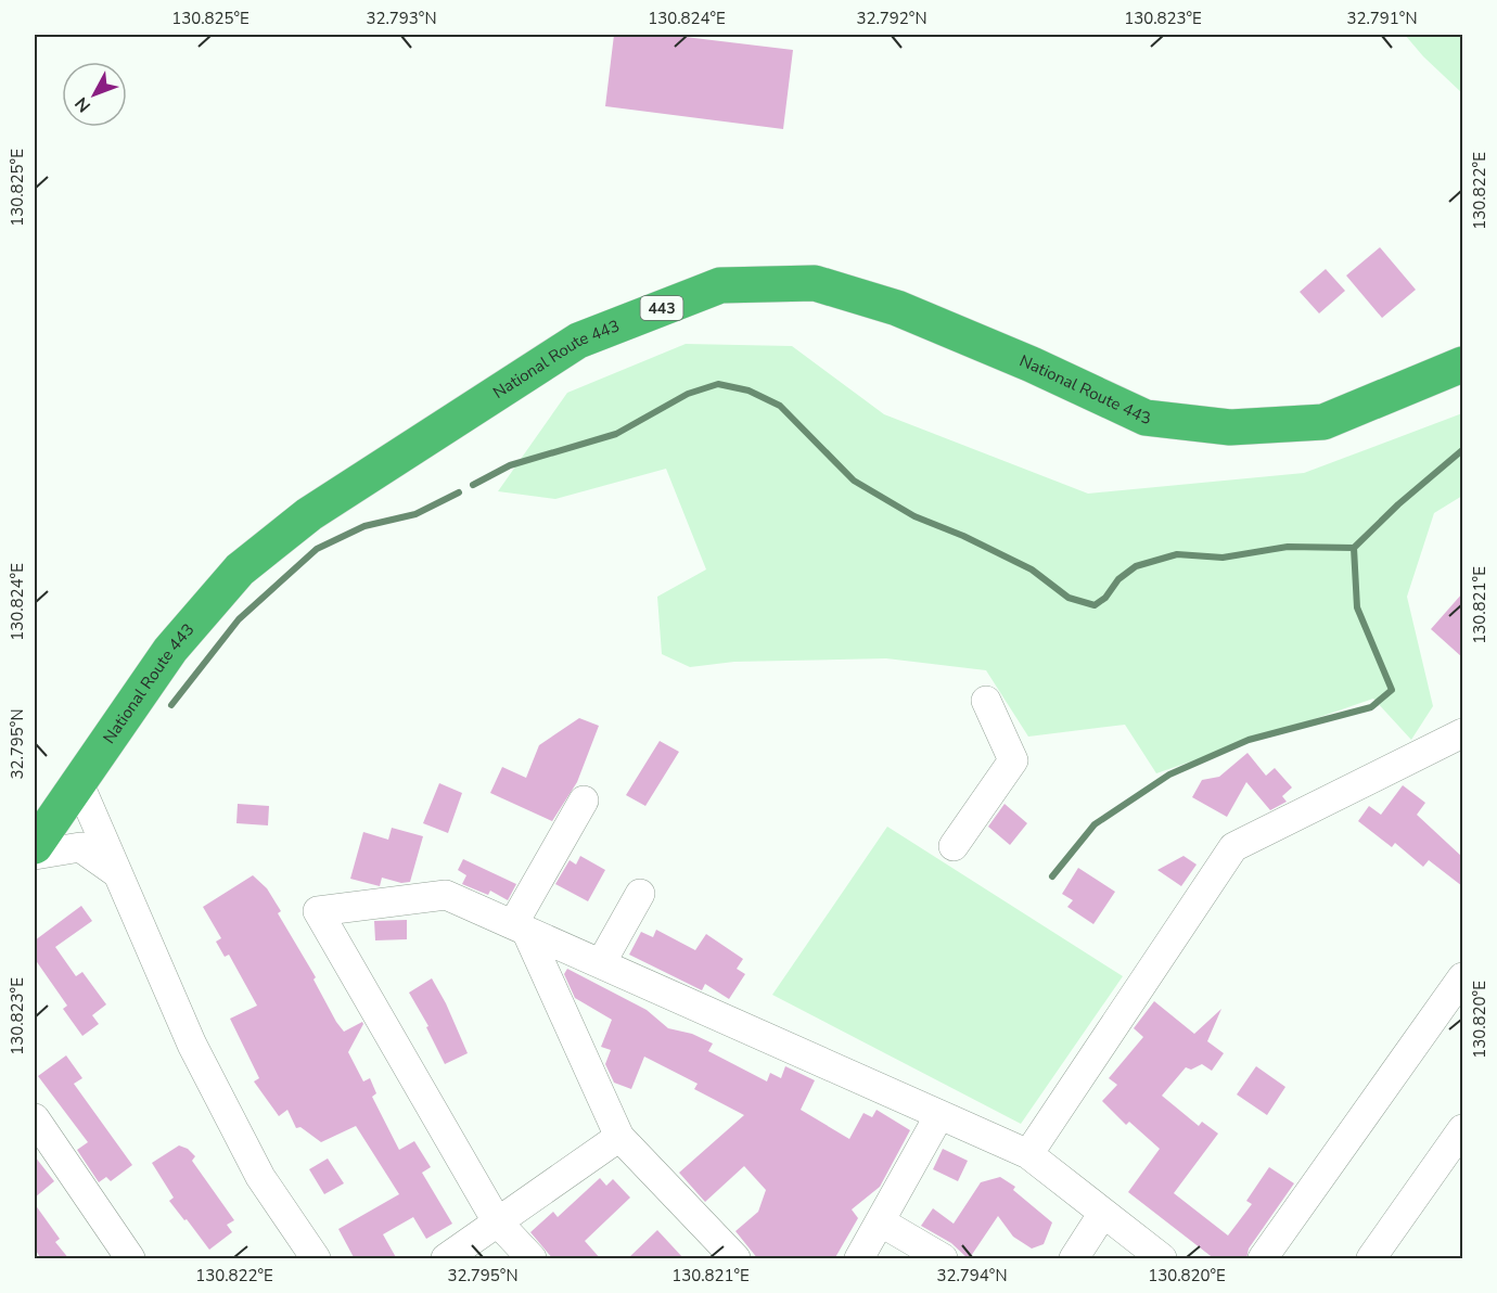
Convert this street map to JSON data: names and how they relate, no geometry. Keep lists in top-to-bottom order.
{
  "streets": {
    "highway": ["443", "National Route 443"]
  },
  "north": "bottom left",
  "coordinates": [
    "130.825°E",
    "32.793°N",
    "130.824°E",
    "32.792°N",
    "130.823°E",
    "32.791°N",
    "130.822°E",
    "130.821°E",
    "32.795°N",
    "130.820°E",
    "32.794°N"
  ]
}
